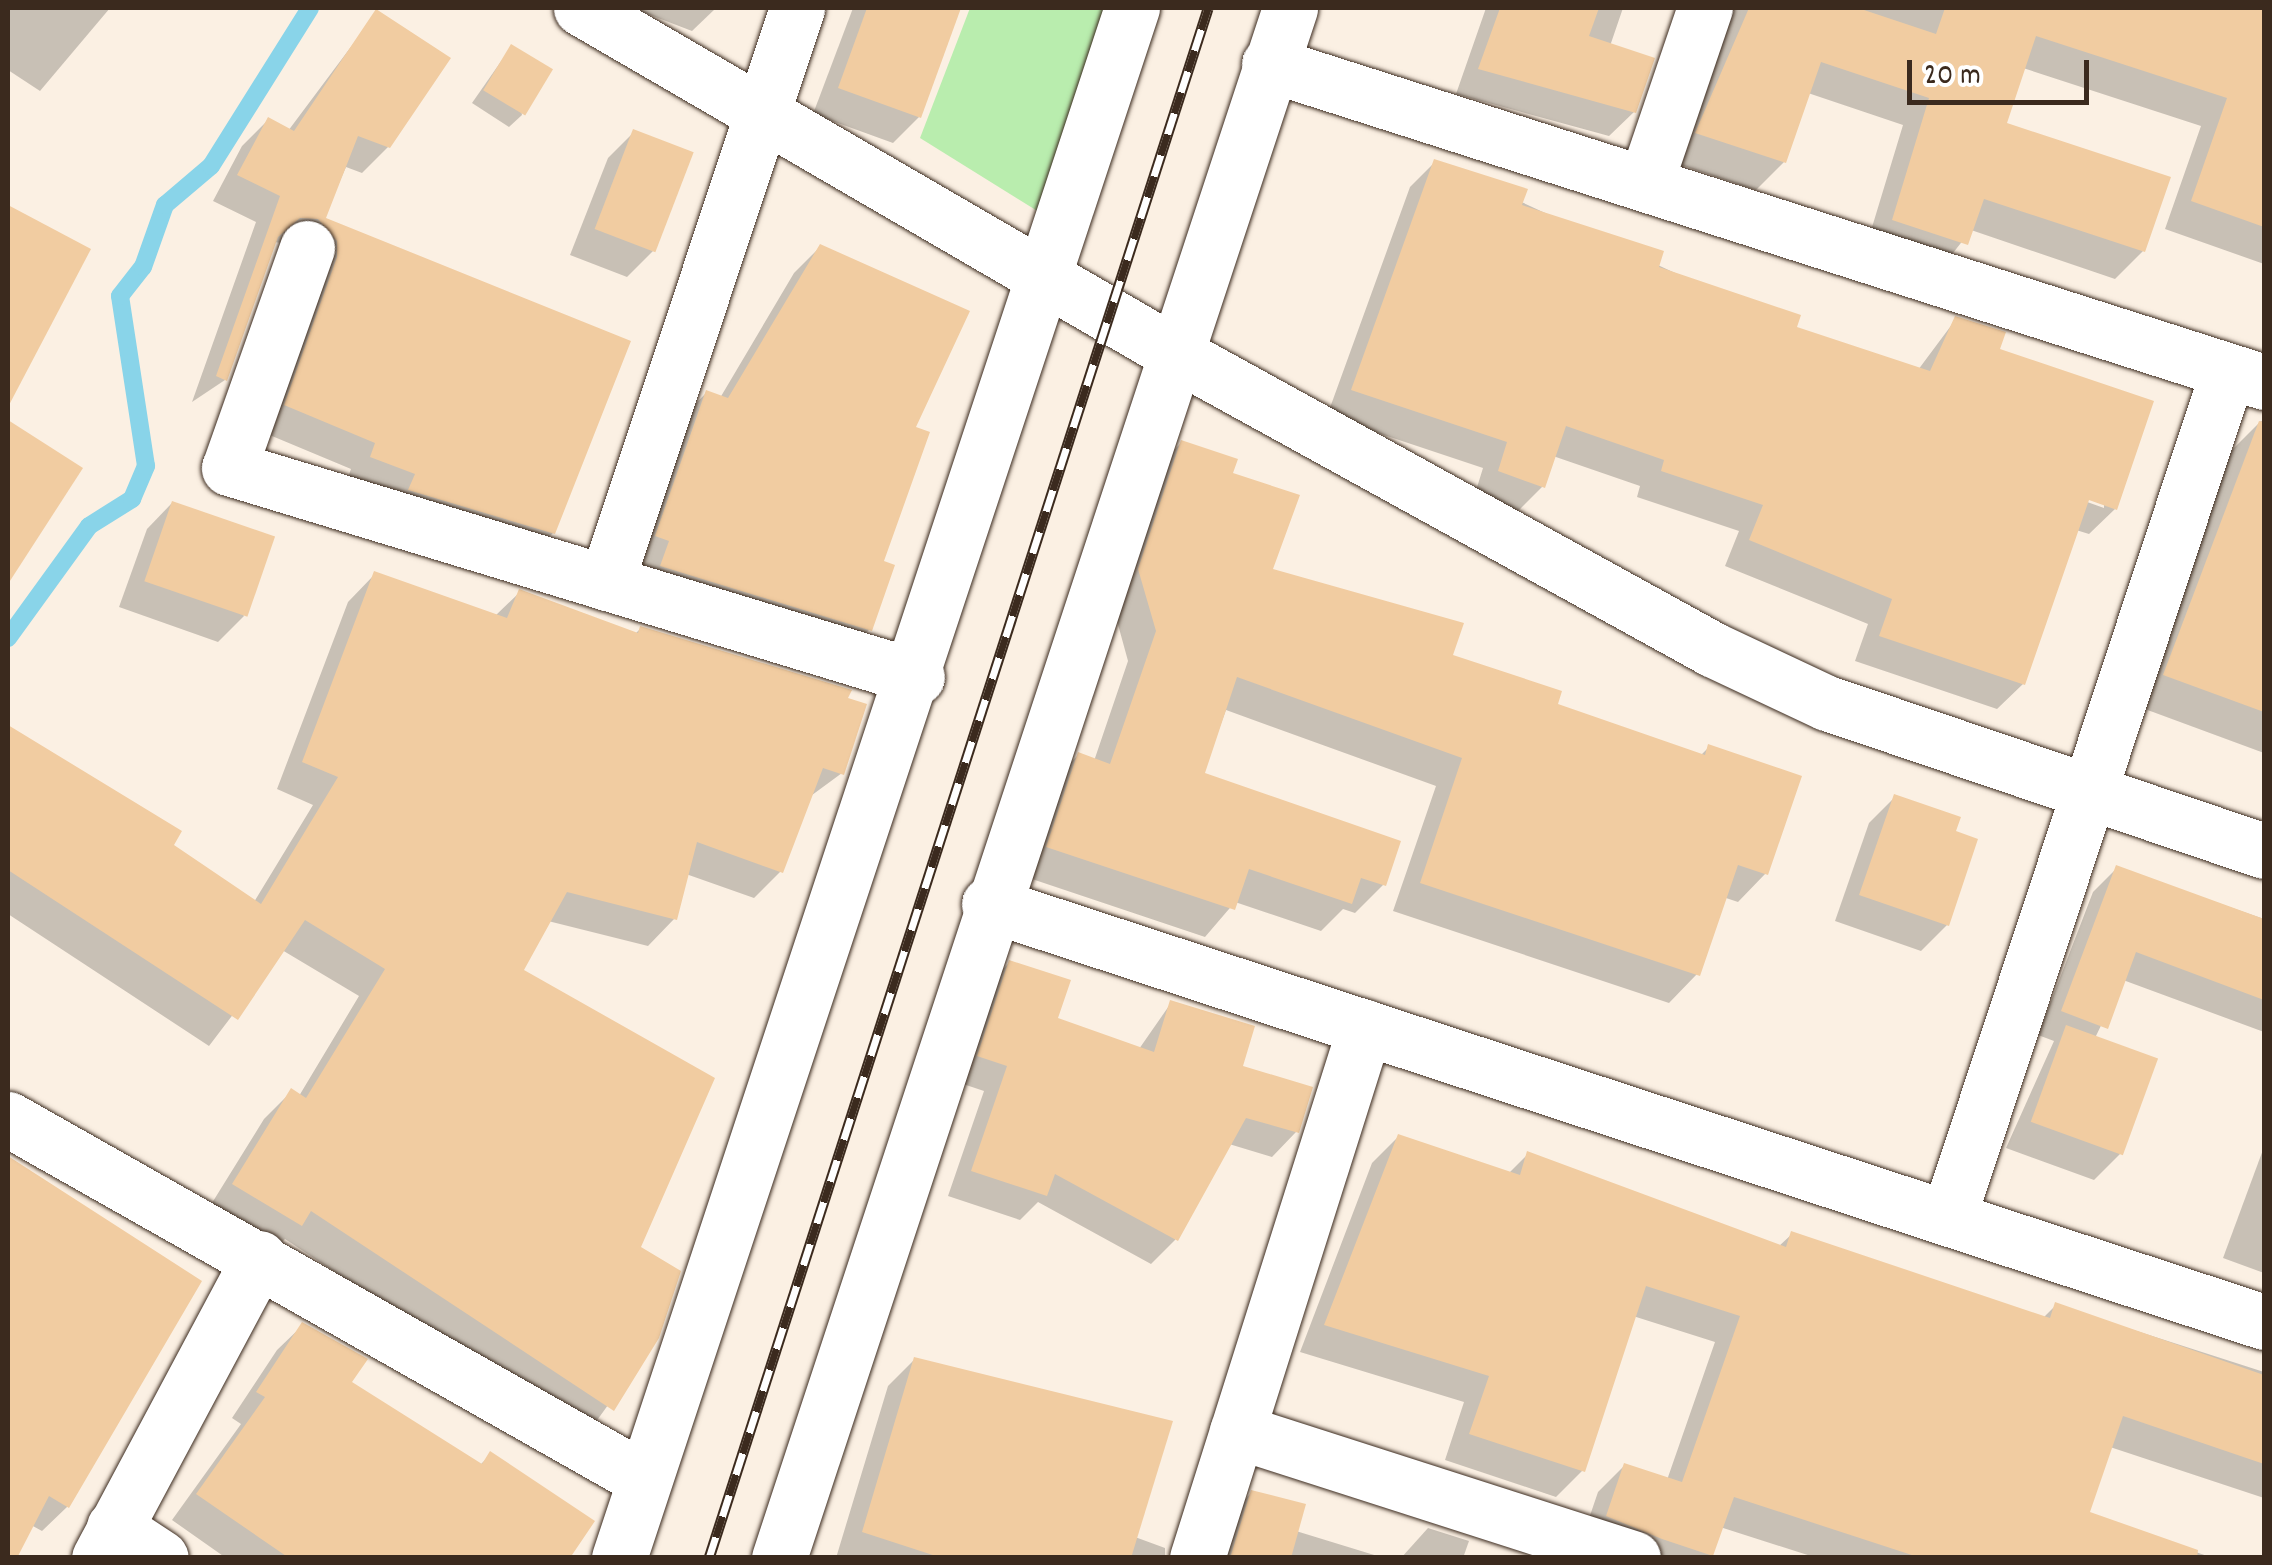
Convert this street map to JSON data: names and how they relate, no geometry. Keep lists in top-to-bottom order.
{
  "scale_bar": "20 m"
}
